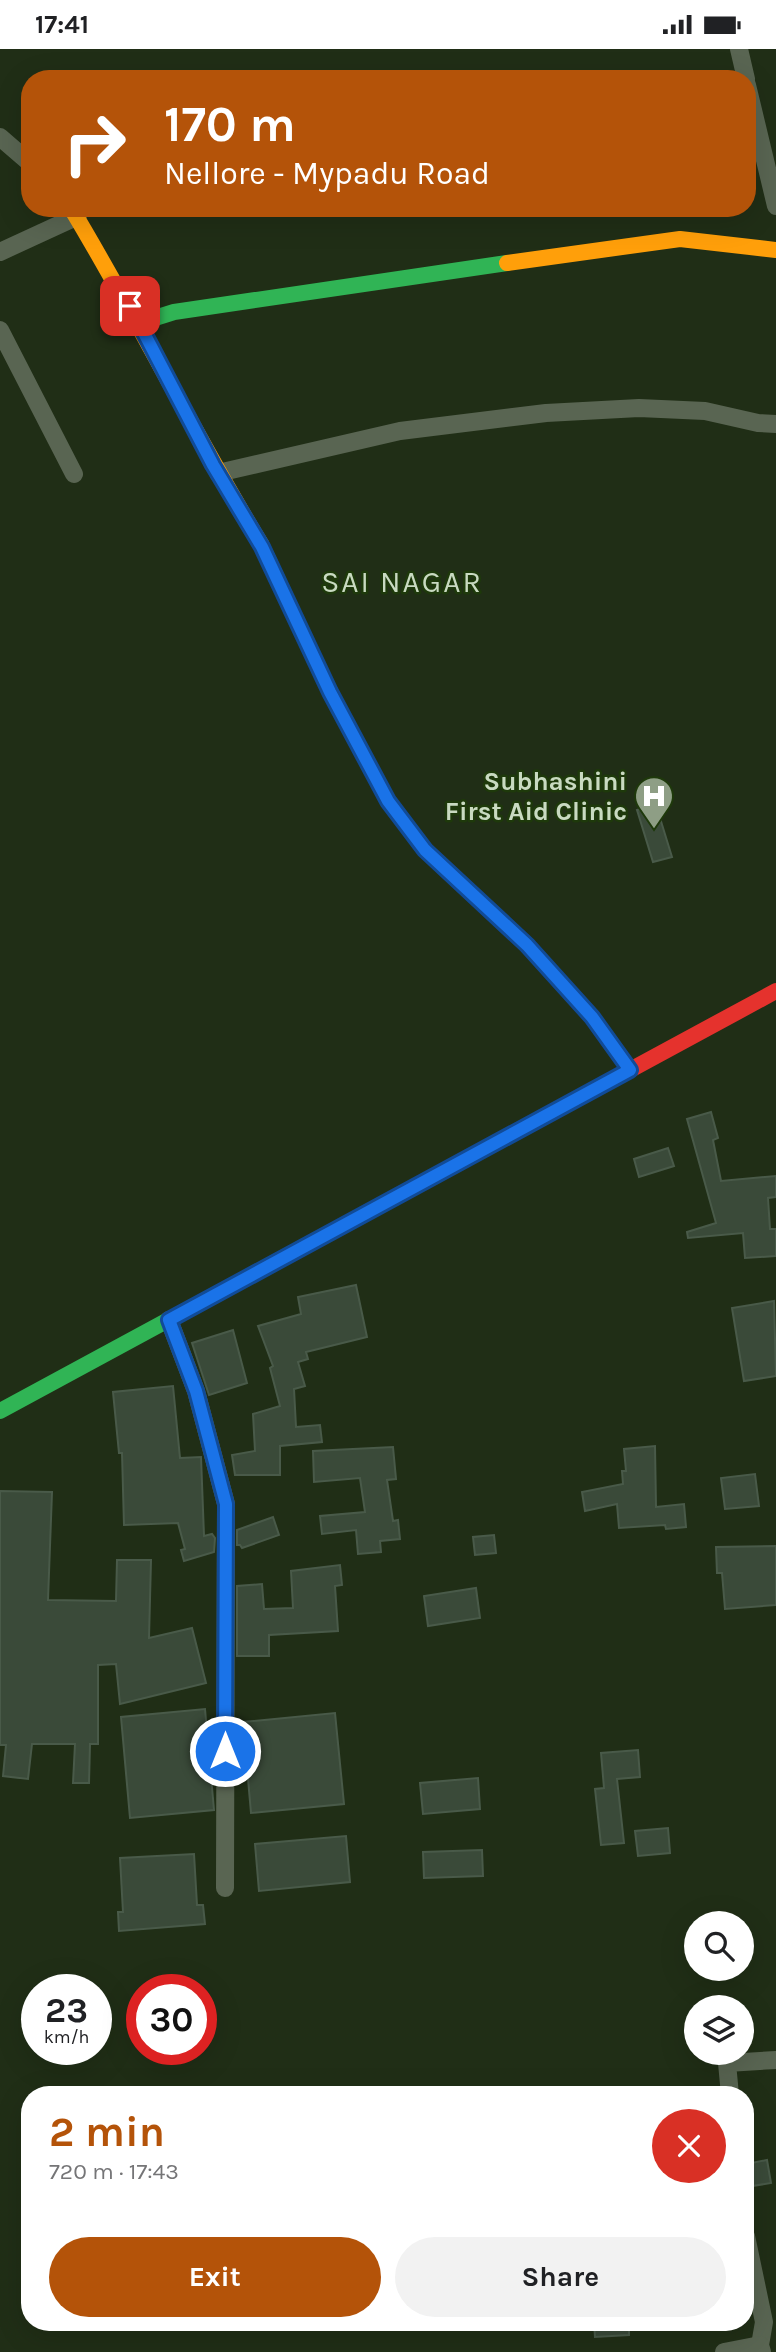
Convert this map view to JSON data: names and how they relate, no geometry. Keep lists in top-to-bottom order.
{
  "districts": ["SAI NAGAR"],
  "places": {
    "hospital": ["Subhashini First Aid Clinic"]
  },
  "page": {
    "status": "17:41",
    "turn": ["170 m", "Nellore - Mypadu Road"],
    "speed": "23 km/h",
    "limit": "30",
    "heading": ["2 min", "720 m · 17:43"],
    "buttons": ["Exit", "Share"]
  }
}
